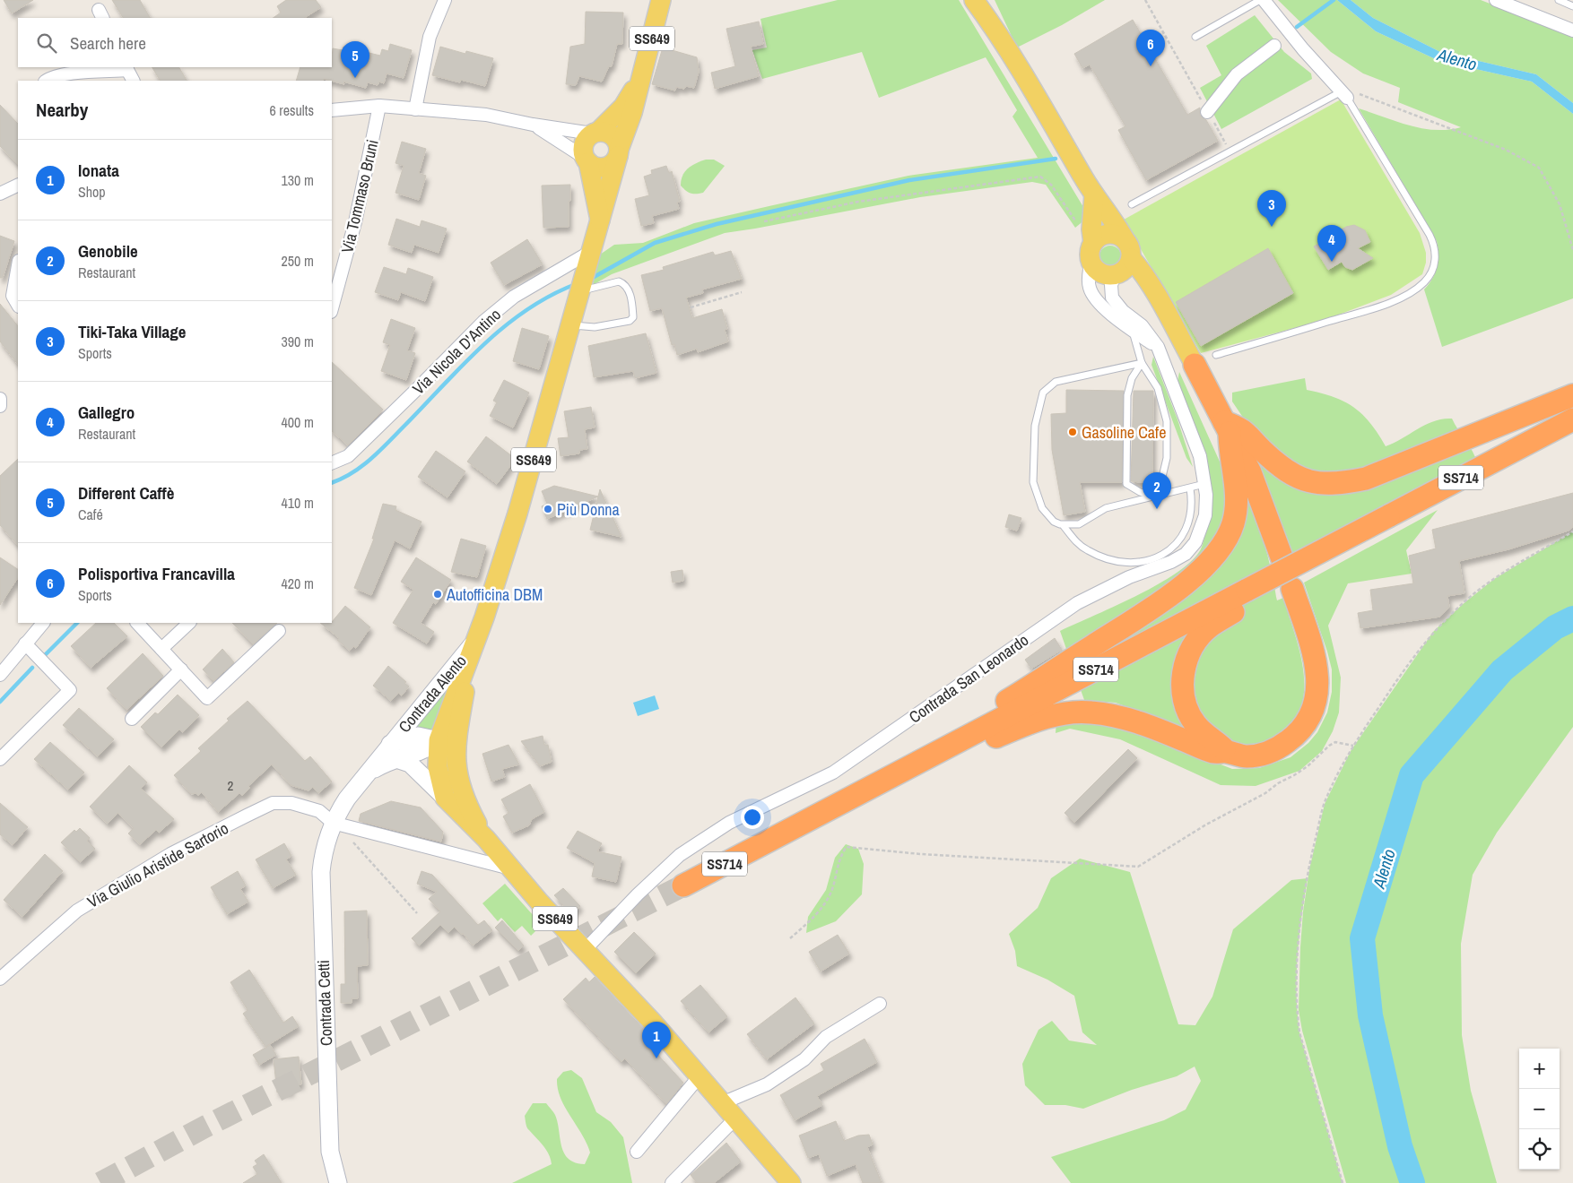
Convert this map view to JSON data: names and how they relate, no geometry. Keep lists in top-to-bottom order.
{
  "streets": {
    "highway": ["SS714"],
    "main road": ["SS649", "Contrada Alento", "Contrada Cetti"],
    "street": [
      "Via Tommaso Bruni",
      "Via Nicola D'Antino",
      "Contrada San Leonardo",
      "Via Giulio Aristide Sartorio"
    ]
  },
  "crossings": [
    ["SS649", "Via Nicola D'Antino"],
    ["SS649", "Contrada San Leonardo"],
    ["SS649", "Contrada Alento"],
    ["Contrada Alento", "Via Giulio Aristide Sartorio"],
    ["Contrada Alento", "Contrada Cetti"],
    ["Via Giulio Aristide Sartorio", "Contrada Cetti"]
  ],
  "water": ["Alento"],
  "places": ["Gasoline Cafe", "Più Donna", "Autofficina DBM"],
  "house_numbers": ["2"],
  "page": {
    "search": "Search here",
    "pins": [
      "6",
      "5",
      "3",
      "4",
      "2",
      "1"
    ],
    "heading": ["Nearby", "6 results"],
    "list": [
      {
        "mark": "1",
        "name": "Ionata",
        "note": "Shop",
        "value": "130 m"
      },
      {
        "mark": "2",
        "name": "Genobile",
        "note": "Restaurant",
        "value": "250 m"
      },
      {
        "mark": "3",
        "name": "Tiki-Taka Village",
        "note": "Sports",
        "value": "390 m"
      },
      {
        "mark": "4",
        "name": "Gallegro",
        "note": "Restaurant",
        "value": "400 m"
      },
      {
        "mark": "5",
        "name": "Different Caffè",
        "note": "Café",
        "value": "410 m"
      },
      {
        "mark": "6",
        "name": "Polisportiva Francavilla",
        "note": "Sports",
        "value": "420 m"
      }
    ],
    "map_buttons": ["+", "−"]
  }
}
